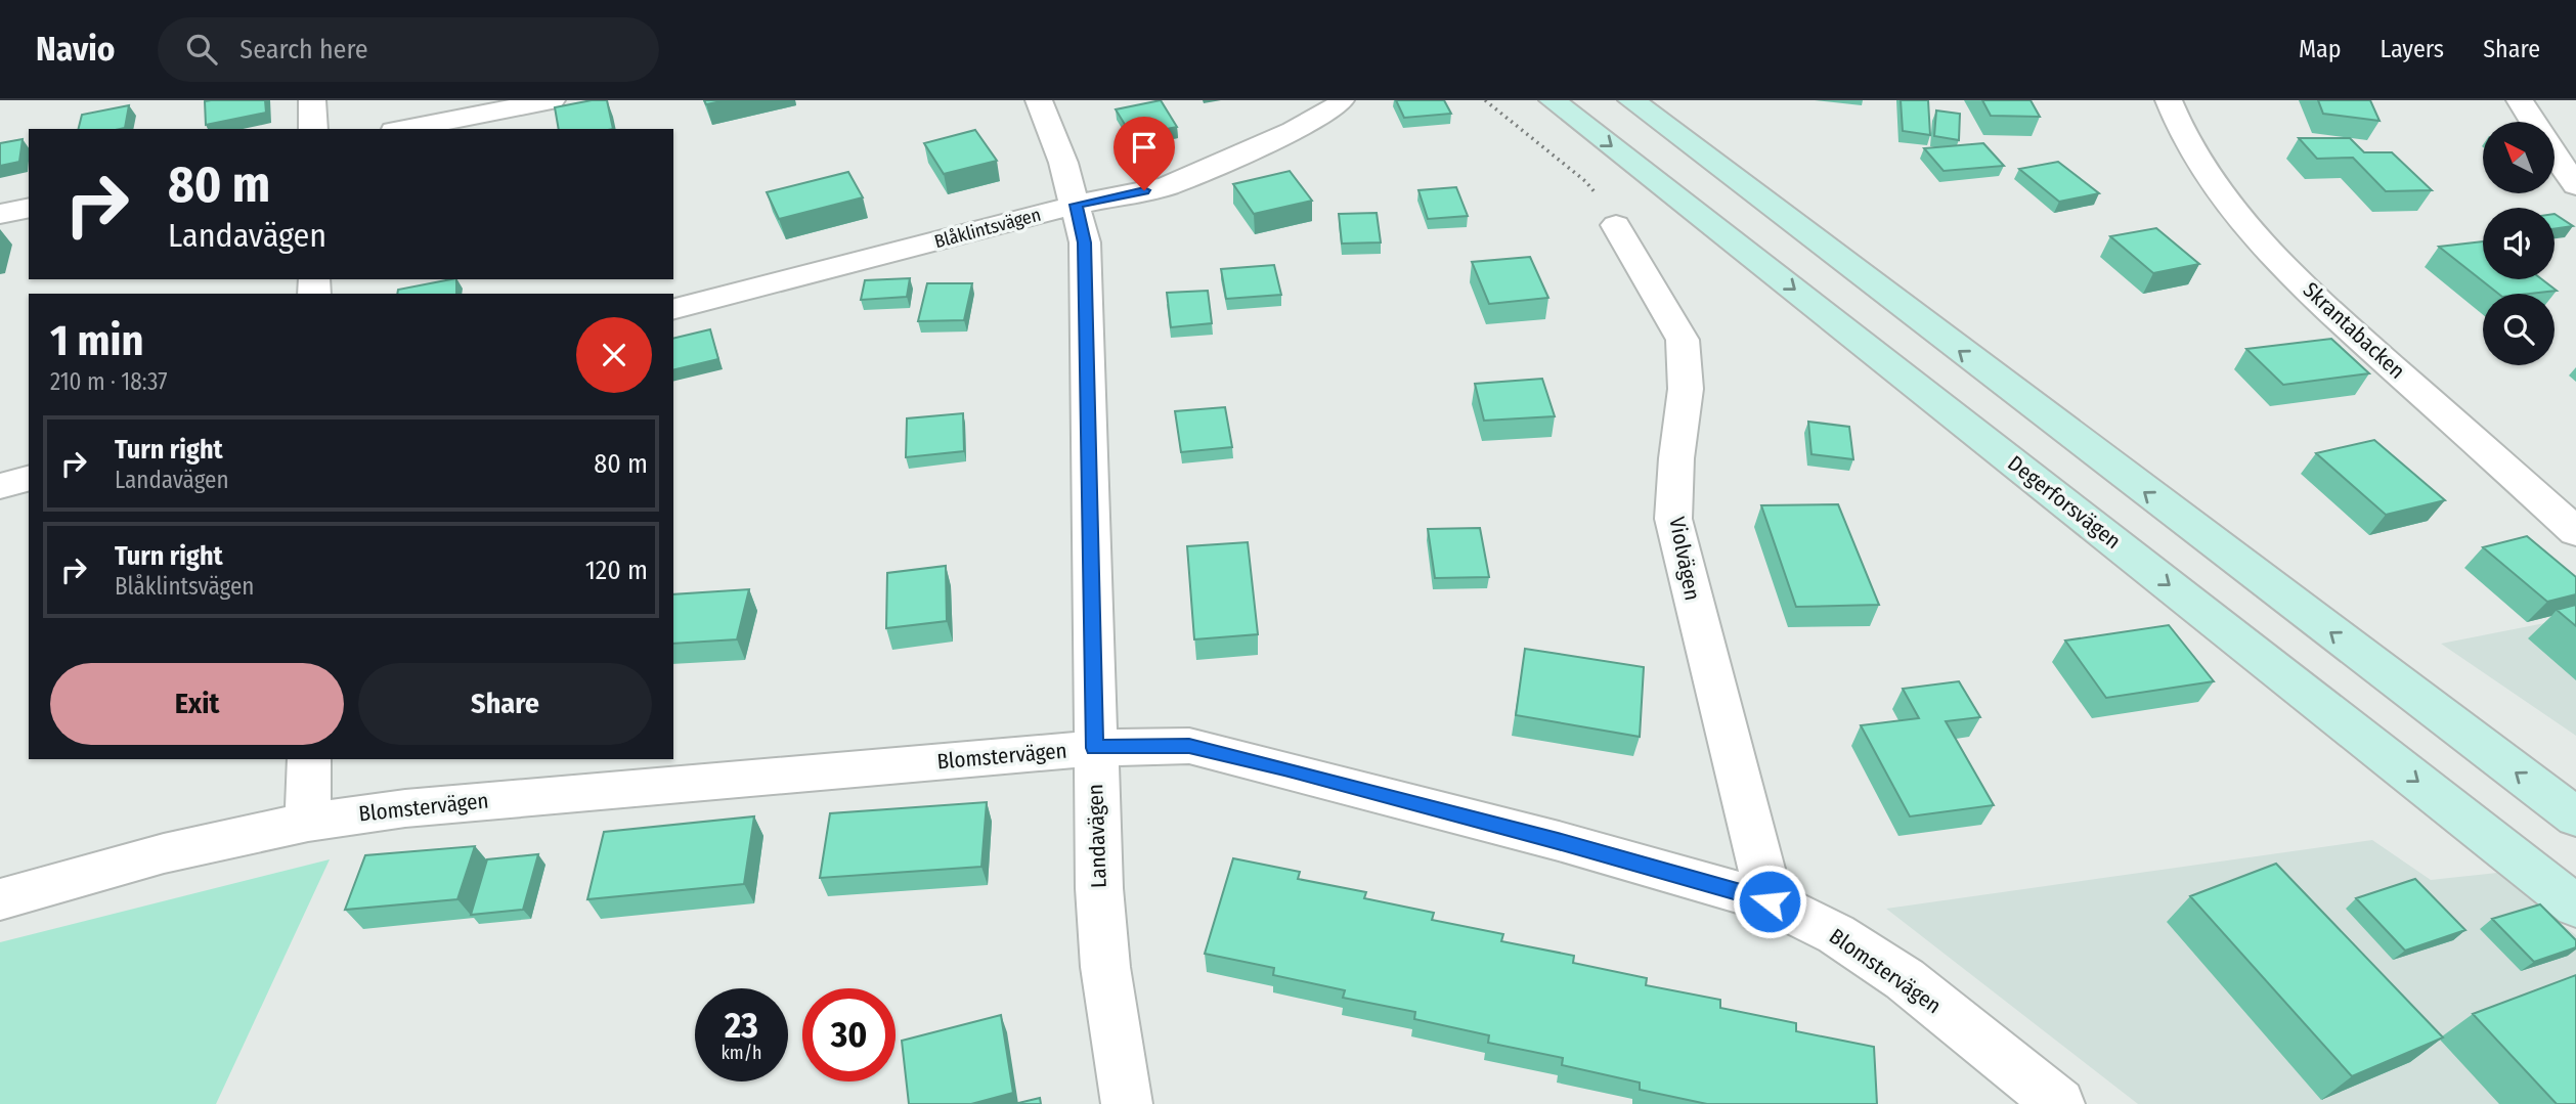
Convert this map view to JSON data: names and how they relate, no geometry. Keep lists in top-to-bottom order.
{
  "streets": {
    "main road": ["Degerforsvägen"],
    "street": [
      "Blåklintsvägen",
      "Skrantabacken",
      "Violvägen",
      "Blomstervägen",
      "Landavägen"
    ]
  },
  "crossings": [
    ["Blåklintsvägen", "Landavägen"],
    ["Violvägen", "Blomstervägen"],
    ["Blomstervägen", "Landavägen"]
  ],
  "north": "top left",
  "page": {
    "header": "Navio",
    "search": "Search here",
    "nav": ["Map", "Layers", "Share"],
    "turn": ["80 m", "Landavägen"],
    "heading": ["1 min", "210 m · 18:37"],
    "list": [
      {
        "name": "Turn right",
        "note": "Landavägen",
        "value": "80 m"
      },
      {
        "name": "Turn right",
        "note": "Blåklintsvägen",
        "value": "120 m"
      }
    ],
    "buttons": ["Exit", "Share"],
    "speed": "23 km/h",
    "limit": "30"
  }
}
